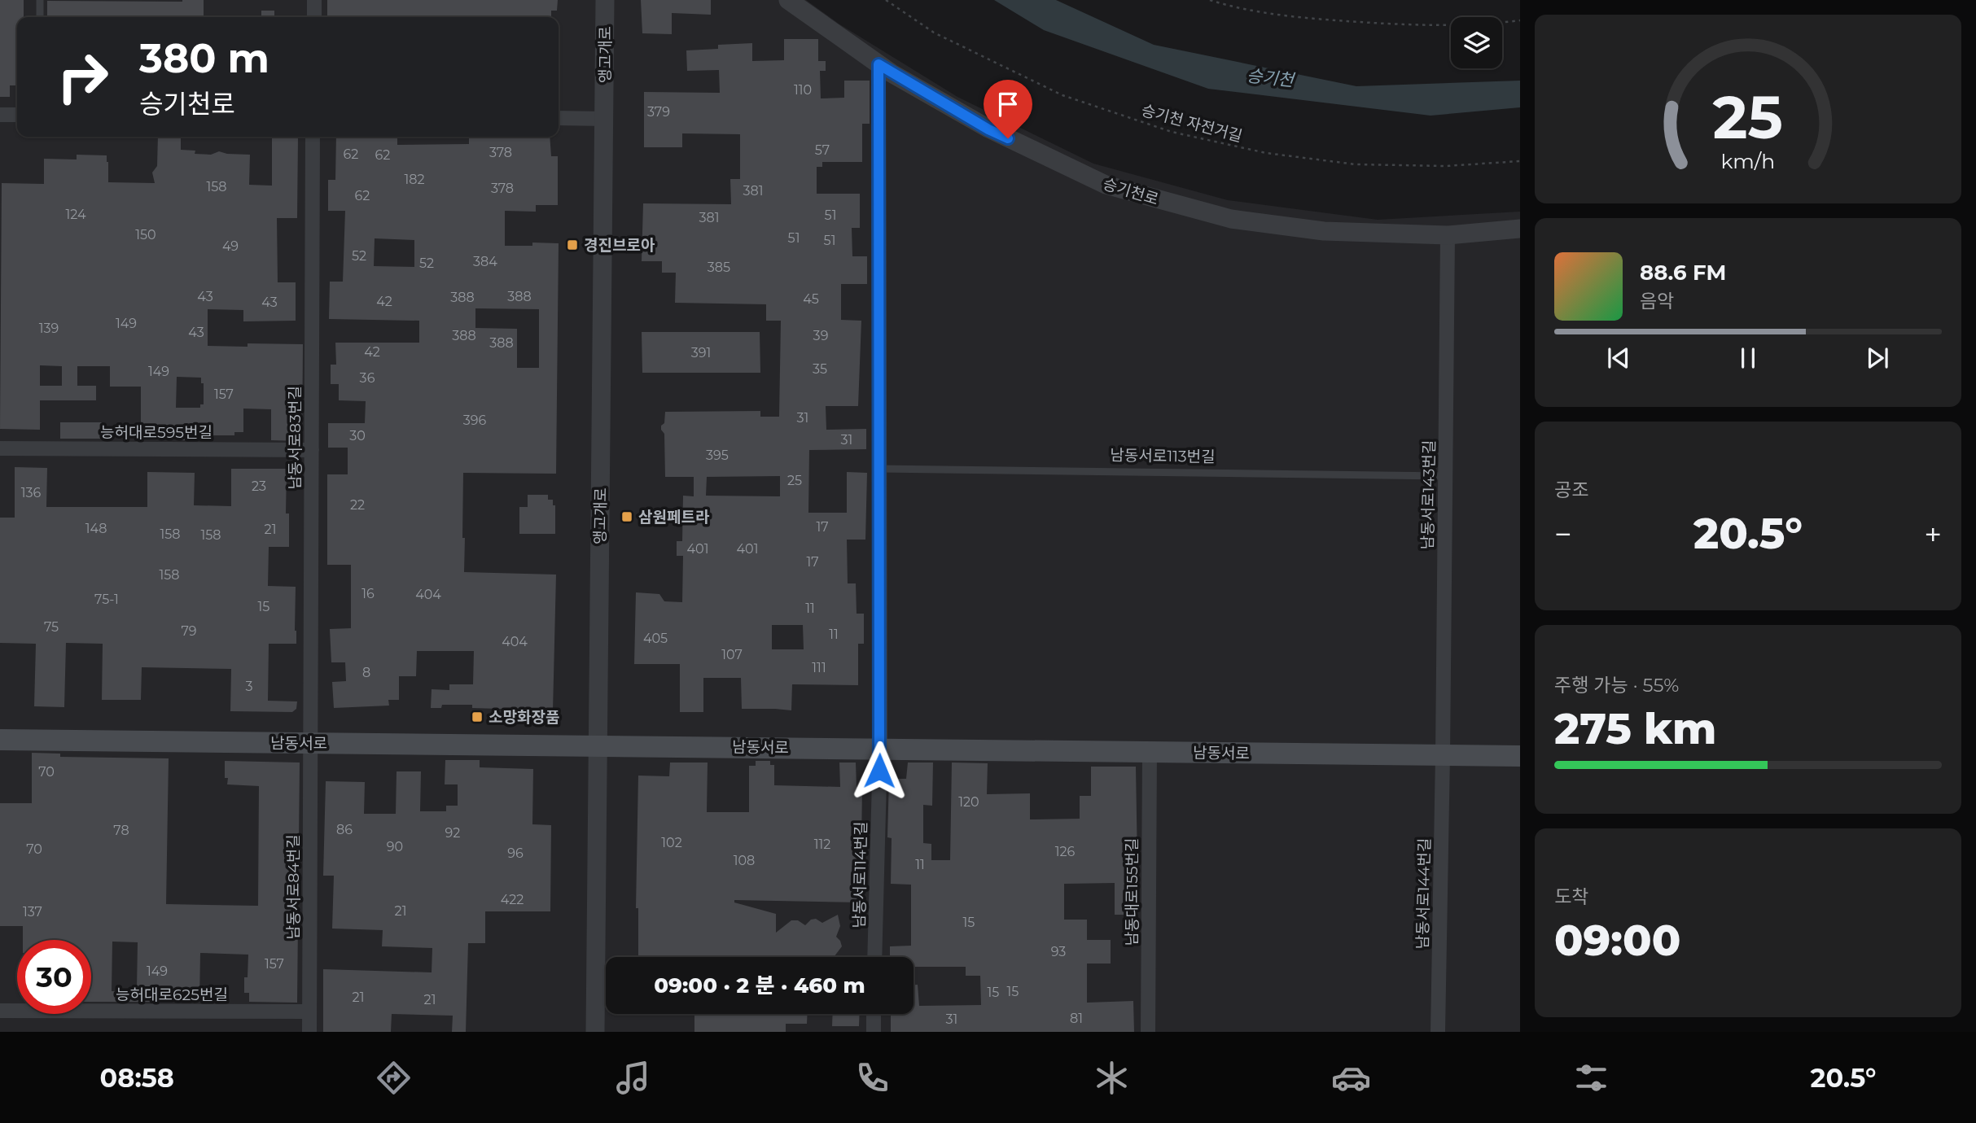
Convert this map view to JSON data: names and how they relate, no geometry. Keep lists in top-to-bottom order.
{
  "streets": {
    "main road": ["남동서로"],
    "street": [
      "앵고개로",
      "승기천로",
      "능허대로595번길",
      "남동서로83번길",
      "남동서로143번길",
      "남동서로114번길",
      "남동서로84번길",
      "남동대로155번길",
      "남동서로144번길",
      "능허대로625번길"
    ],
    "lane": ["남동서로113번길"],
    "path": ["승기천 자전거길"]
  },
  "crossings": [
    ["앵고개로", "남동서로"],
    ["승기천로", "남동서로143번길"],
    ["능허대로595번길", "남동서로83번길"],
    ["남동서로83번길", "남동서로"],
    ["남동서로83번길", "남동서로84번길"],
    ["남동서로113번길", "남동서로143번길"],
    ["남동서로143번길", "남동서로"],
    ["남동서로143번길", "남동서로144번길"],
    ["남동서로", "남동서로114번길"],
    ["남동서로", "남동서로84번길"],
    ["남동서로", "남동대로155번길"],
    ["남동서로", "남동서로144번길"],
    ["남동서로84번길", "능허대로625번길"]
  ],
  "water": ["승기천"],
  "places": {
    "transit": ["경진브로아", "삼원페트라", "소망화장품"]
  },
  "house_numbers": [
    "110",
    "379",
    "57",
    "378",
    "62",
    "62",
    "182",
    "158",
    "378",
    "381",
    "62",
    "124",
    "51",
    "381",
    "150",
    "51",
    "51",
    "49",
    "52",
    "384",
    "52",
    "385",
    "43",
    "388",
    "388",
    "45",
    "42",
    "43",
    "149",
    "139",
    "43",
    "388",
    "39",
    "388",
    "42",
    "391",
    "35",
    "149",
    "36",
    "157",
    "31",
    "396",
    "30",
    "31",
    "395",
    "25",
    "23",
    "136",
    "22",
    "17",
    "148",
    "21",
    "158",
    "158",
    "401",
    "401",
    "17",
    "158",
    "16",
    "404",
    "75-1",
    "15",
    "11",
    "75",
    "79",
    "11",
    "405",
    "404",
    "107",
    "111",
    "8",
    "3",
    "70",
    "120",
    "86",
    "78",
    "92",
    "102",
    "112",
    "90",
    "70",
    "126",
    "96",
    "108",
    "11",
    "422",
    "21",
    "137",
    "15",
    "93",
    "157",
    "149",
    "15",
    "15",
    "21",
    "21",
    "81",
    "31"
  ],
  "page": {
    "turn": ["380 m", "승기천로"],
    "song": ["88.6 FM", "음악"],
    "tile": [
      "공조",
      ["주행 가능 · 55%", "275 km"],
      ["도착", "09:00"]
    ],
    "heat": ["−", "20.5°", "+"],
    "limit": "30",
    "trip": "09:00 · 2 분 · 460 m",
    "tabs": ["08:58", "20.5°"],
    "gauge": ["25", "km/h"]
  }
}
